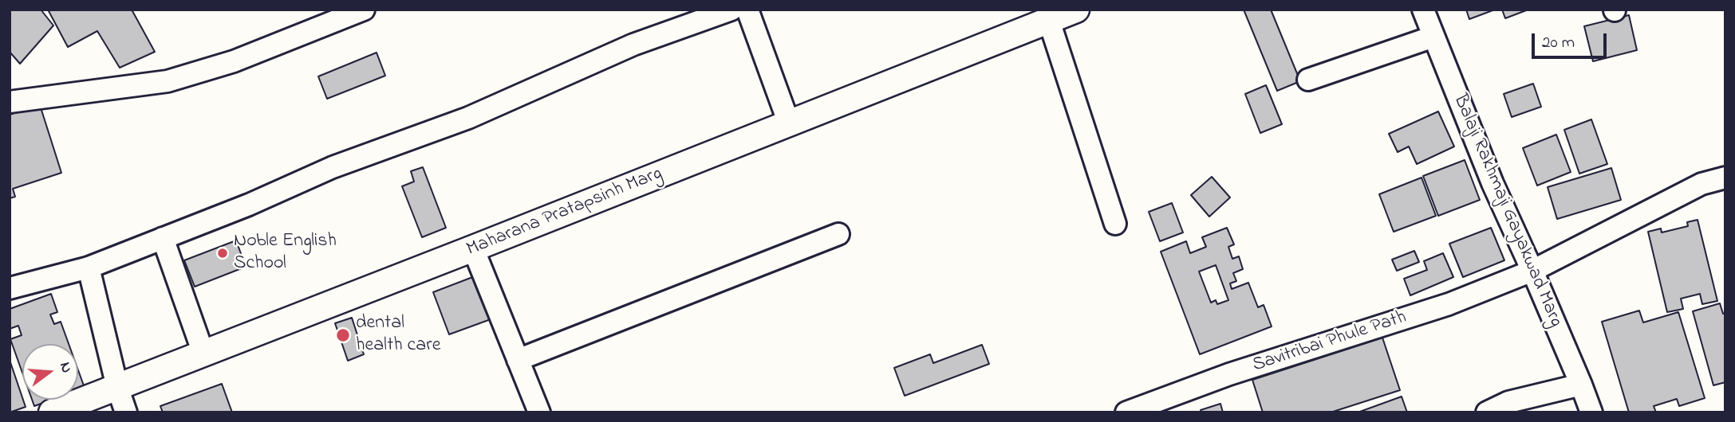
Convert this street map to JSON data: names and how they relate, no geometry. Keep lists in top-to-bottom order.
{
  "streets": {
    "street": ["Balaji Rakhmaji Gayakwad Marg", "Maharana Pratapsinh Marg", "Savitribai Phule Path"]
  },
  "crossings": [
    ["Balaji Rakhmaji Gayakwad Marg", "Savitribai Phule Path"]
  ],
  "places": ["Noble English School", "dental health care"],
  "scale_bar": "20 m",
  "north": "right"
}
